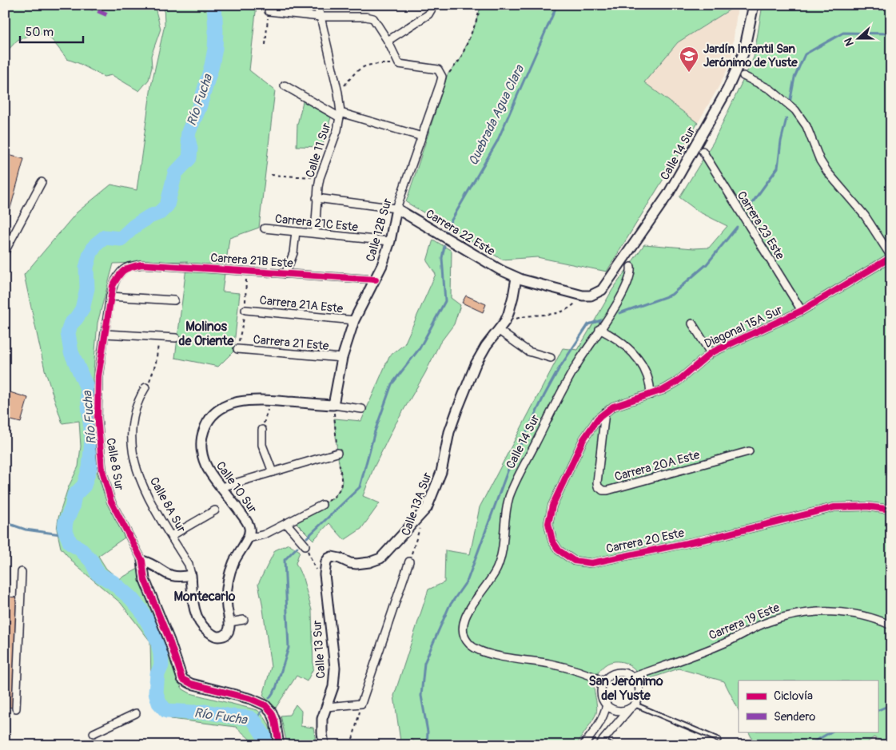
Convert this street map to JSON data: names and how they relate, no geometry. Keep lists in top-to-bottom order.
{
  "streets": {
    "street": [
      "Calle 11 Sur",
      "Calle 14 Sur",
      "Carrera 21C Este",
      "Carrera 23 Este",
      "Calle 12B Sur",
      "Carrera 22 Este",
      "Carrera 21B Este",
      "Carrera 21A Este",
      "Diagonal 15A Sur",
      "Carrera 21 Este",
      "Calle 8 Sur",
      "Carrera 20A Este",
      "Calle 10 Sur",
      "Calle 13A Sur",
      "Calle 8A Sur",
      "Carrera 20 Este",
      "Carrera 19 Este",
      "Calle 13 Sur"
    ]
  },
  "crossings": [
    ["Calle 11 Sur", "Carrera 21C Este"],
    ["Calle 11 Sur", "Carrera 22 Este"],
    ["Calle 14 Sur", "Carrera 22 Este"],
    ["Calle 14 Sur", "Carrera 19 Este"],
    ["Carrera 21C Este", "Calle 12B Sur"],
    ["Carrera 23 Este", "Diagonal 15A Sur"],
    ["Calle 12B Sur", "Carrera 22 Este"],
    ["Calle 12B Sur", "Carrera 21B Este"],
    ["Calle 12B Sur", "Carrera 21A Este"],
    ["Calle 12B Sur", "Carrera 21 Este"],
    ["Carrera 22 Este", "Calle 13A Sur"],
    ["Carrera 21B Este", "Calle 8 Sur"],
    ["Diagonal 15A Sur", "Carrera 20A Este"],
    ["Diagonal 15A Sur", "Carrera 20 Este"],
    ["Carrera 20A Este", "Carrera 20 Este"],
    ["Calle 13A Sur", "Calle 13 Sur"]
  ],
  "districts": ["Molinos de Oriente", "Montecarlo", "San Jerónimo del Yuste"],
  "water": ["Río Fucha", "Quebrada Agua Clara"],
  "places": {
    "school or university": ["Jardín Infantil San Jerónimo de Yuste"]
  },
  "legend": ["Ciclovía", "Sendero"],
  "scale_bar": "50 m",
  "north": "left"
}
